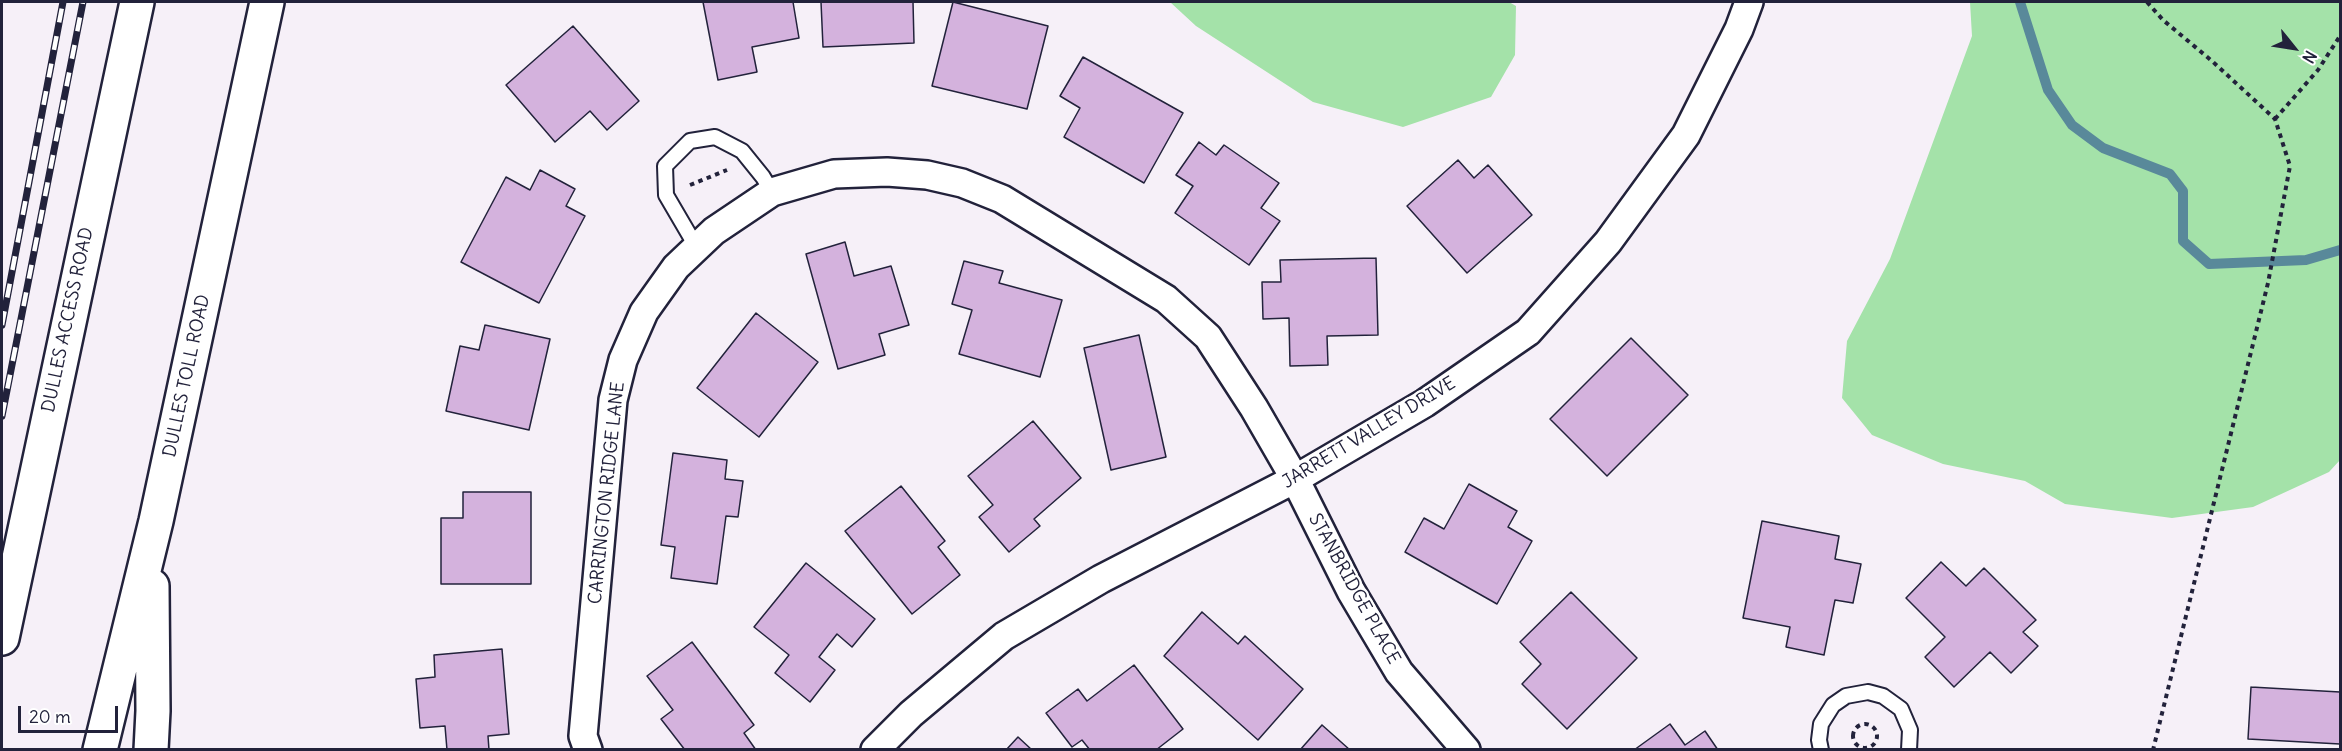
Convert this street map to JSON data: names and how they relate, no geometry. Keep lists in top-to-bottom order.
{
  "streets": {
    "highway": ["DULLES ACCESS ROAD", "DULLES TOLL ROAD"],
    "street": ["JARRETT VALLEY DRIVE", "CARRINGTON RIDGE LANE", "STANBRIDGE PLACE"]
  },
  "crossings": [
    ["JARRETT VALLEY DRIVE", "CARRINGTON RIDGE LANE"],
    ["JARRETT VALLEY DRIVE", "STANBRIDGE PLACE"],
    ["CARRINGTON RIDGE LANE", "STANBRIDGE PLACE"]
  ],
  "scale_bar": "20 m",
  "north": "bottom right"
}
